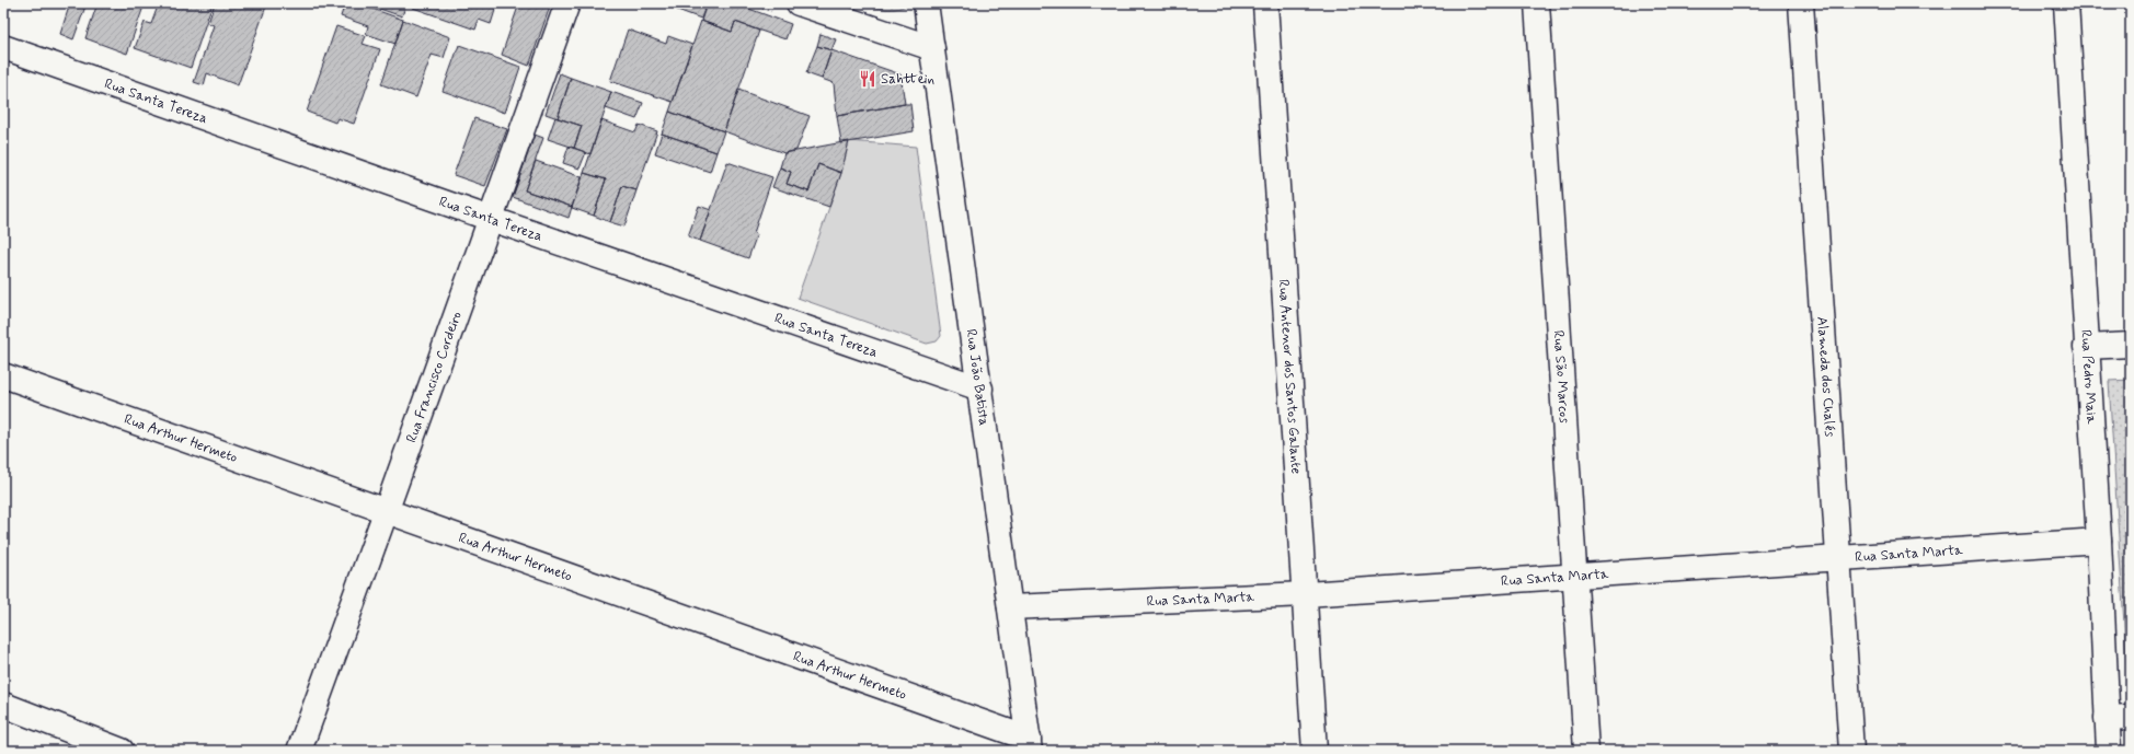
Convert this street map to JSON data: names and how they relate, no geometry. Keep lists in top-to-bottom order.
{
  "streets": {
    "street": [
      "Rua Santa Tereza",
      "Rua João Batista",
      "Rua Antenor dos Santos Galante",
      "Rua Pedro Maia",
      "Rua Francisco Cordeiro",
      "Rua São Marcos",
      "Alameda dos Chalés",
      "Rua Arthur Hermeto",
      "Rua Santa Marta"
    ]
  },
  "crossings": [
    ["Rua Santa Tereza", "Rua João Batista"],
    ["Rua Santa Tereza", "Rua Francisco Cordeiro"],
    ["Rua João Batista", "Rua Arthur Hermeto"],
    ["Rua João Batista", "Rua Santa Marta"],
    ["Rua Antenor dos Santos Galante", "Rua Santa Marta"],
    ["Rua Pedro Maia", "Rua Santa Marta"],
    ["Rua Francisco Cordeiro", "Rua Arthur Hermeto"],
    ["Rua São Marcos", "Rua Santa Marta"],
    ["Alameda dos Chalés", "Rua Santa Marta"]
  ],
  "places": {
    "restaurant": ["Sahttein"]
  }
}
